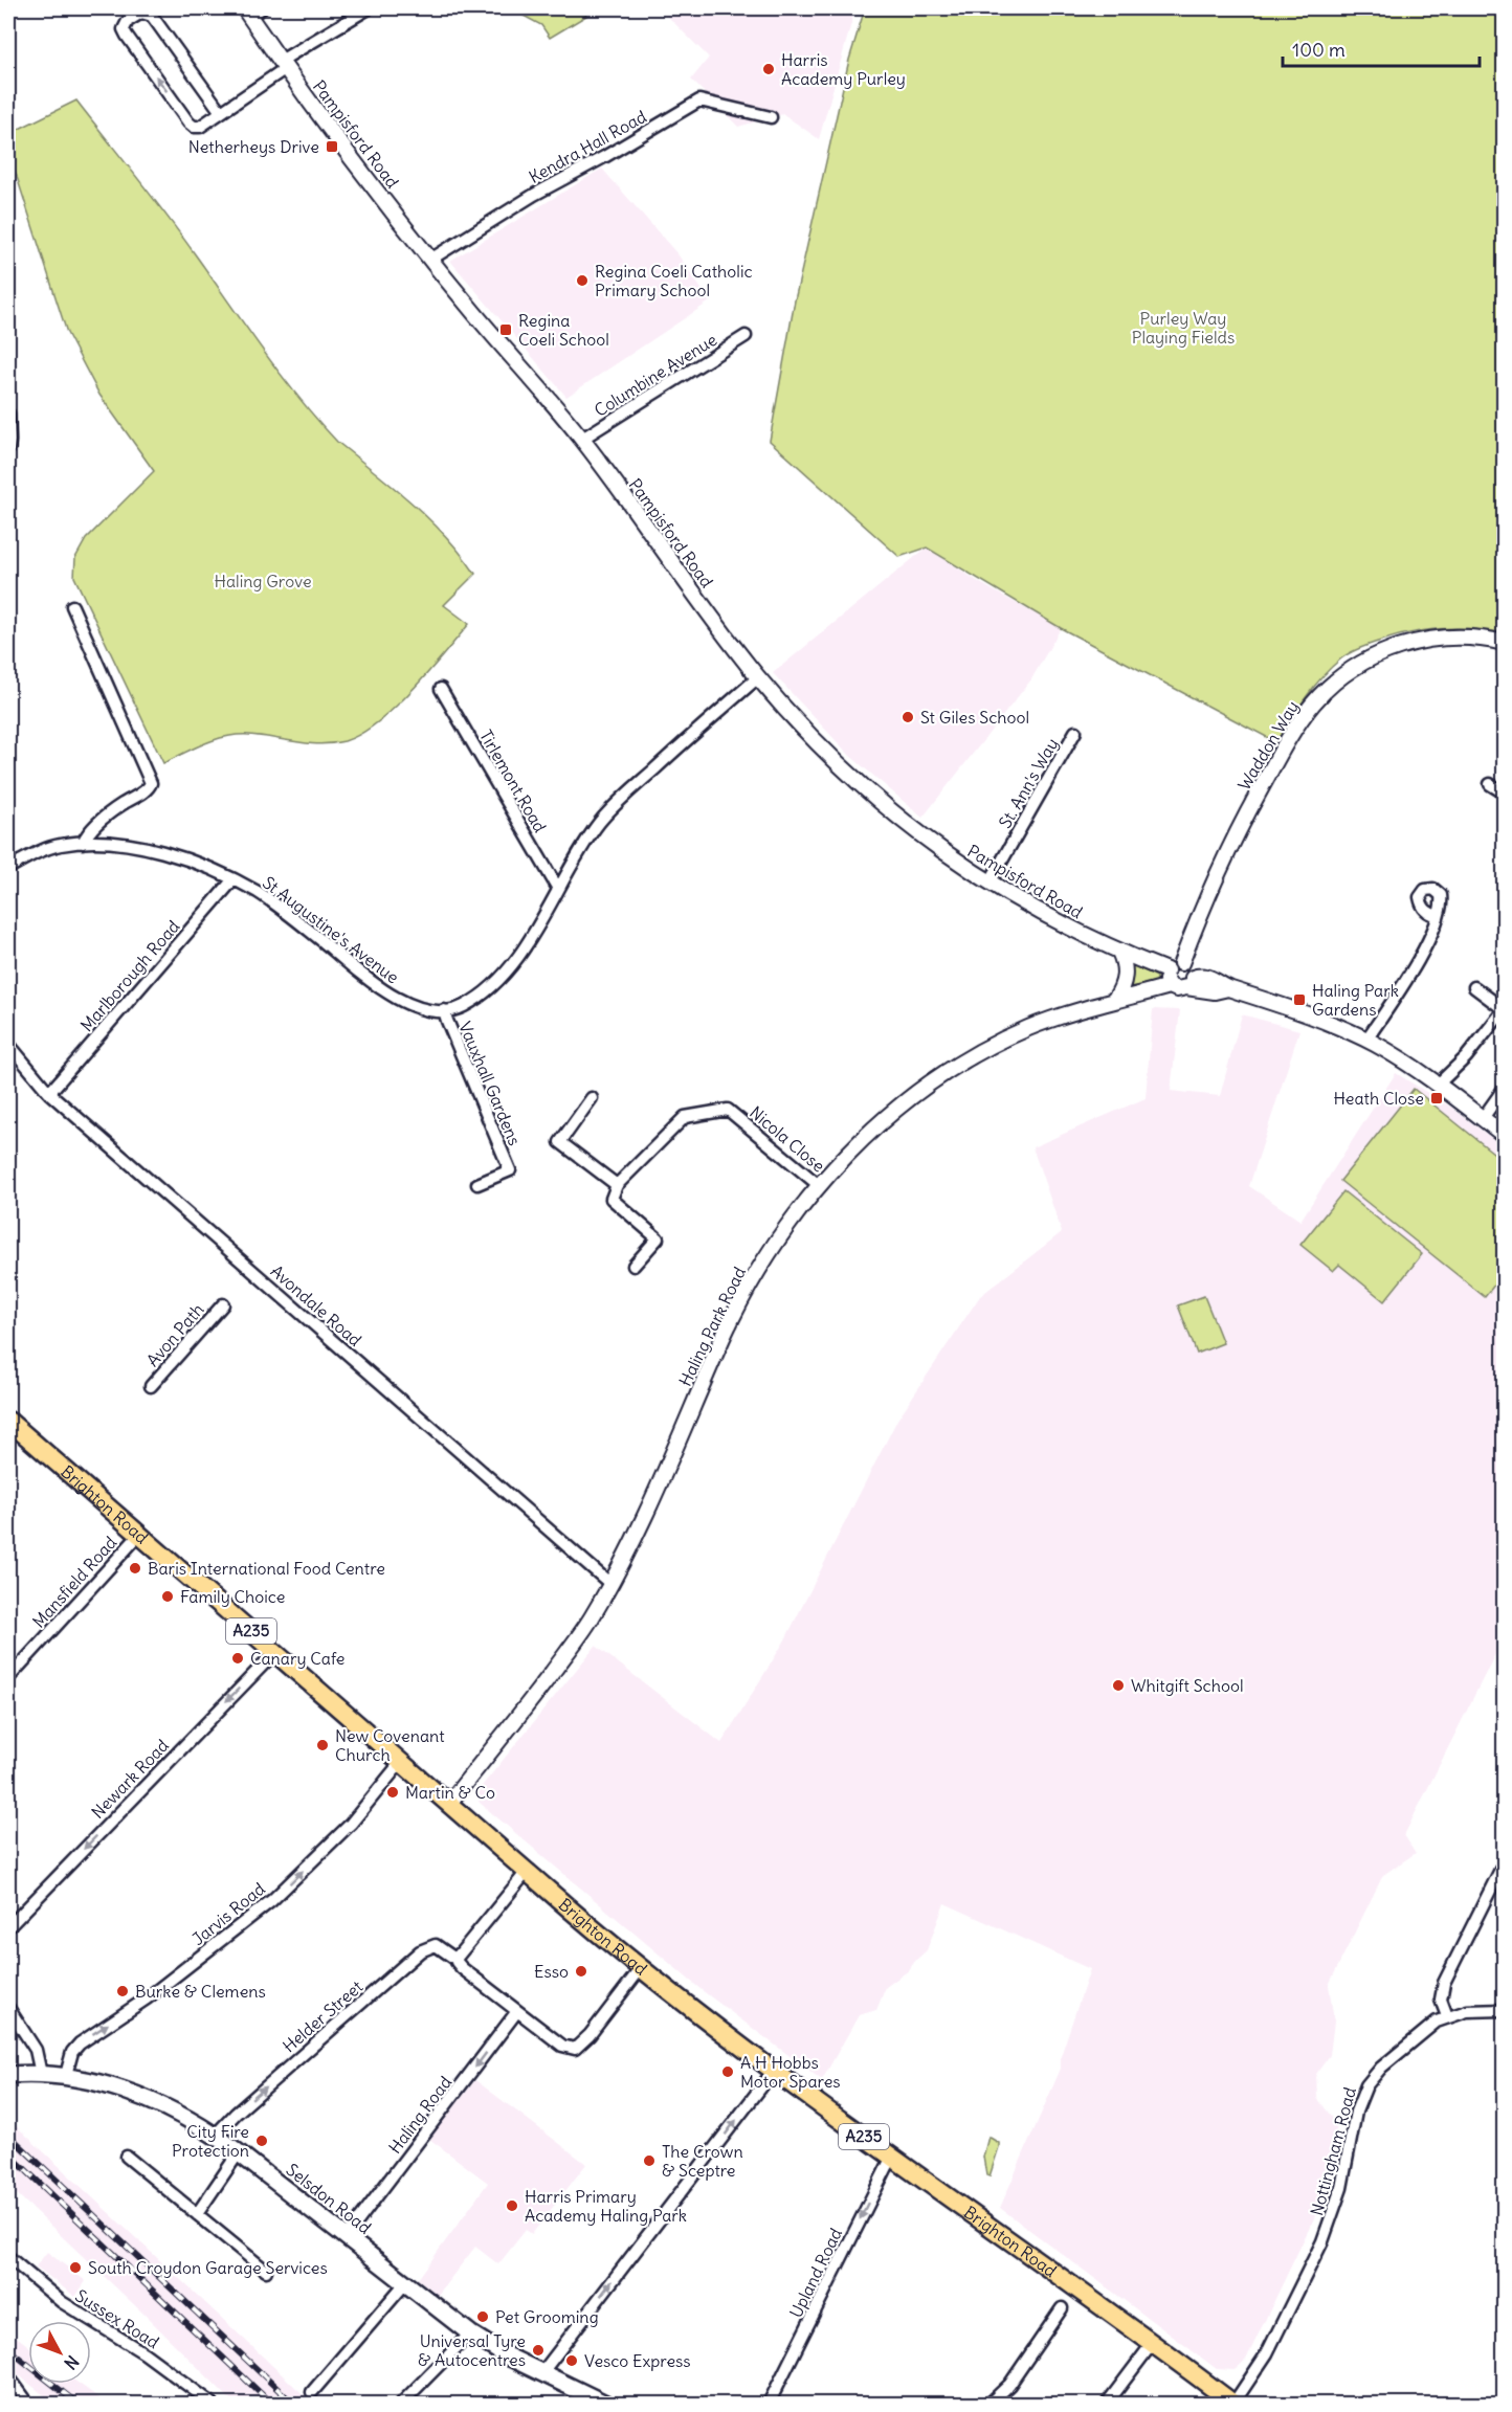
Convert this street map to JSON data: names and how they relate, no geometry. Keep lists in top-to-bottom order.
{
  "streets": {
    "main road": ["Brighton Road", "A235", "Selsdon Road"],
    "street": [
      "Pampisford Road",
      "Kendra Hall Road",
      "Columbine Avenue",
      "Waddon Way",
      "Tirlemont Road",
      "St. Ann's Way",
      "St Augustine's Avenue",
      "Marlborough Road",
      "Vauxhall Gardens",
      "Nicola Close",
      "Avondale Road",
      "Haling Park Road",
      "Avon Path",
      "Mansfield Road",
      "Newark Road",
      "Jarvis Road",
      "Helder Street",
      "Haling Road",
      "Nottingham Road",
      "Upland Road",
      "Sussex Road"
    ]
  },
  "crossings": [
    ["Pampisford Road", "Kendra Hall Road"],
    ["Pampisford Road", "Columbine Avenue"],
    ["Pampisford Road", "Waddon Way"],
    ["Pampisford Road", "St. Ann's Way"],
    ["Pampisford Road", "St Augustine's Avenue"],
    ["Pampisford Road", "Haling Park Road"],
    ["Waddon Way", "Haling Park Road"],
    ["Tirlemont Road", "St Augustine's Avenue"],
    ["St Augustine's Avenue", "Marlborough Road"],
    ["St Augustine's Avenue", "Vauxhall Gardens"],
    ["Marlborough Road", "Avondale Road"],
    ["Nicola Close", "Haling Park Road"],
    ["Avondale Road", "Haling Park Road"],
    ["Haling Park Road", "Brighton Road"],
    ["Brighton Road", "Mansfield Road"],
    ["Brighton Road", "Newark Road"],
    ["Brighton Road", "Jarvis Road"],
    ["Brighton Road", "Nottingham Road"],
    ["Brighton Road", "Upland Road"],
    ["Jarvis Road", "Selsdon Road"],
    ["Helder Street", "Selsdon Road"],
    ["Haling Road", "Selsdon Road"]
  ],
  "one_way": [
    "Newark Road",
    "Jarvis Road",
    "Helder Street",
    "Haling Road",
    "Upland Road"
  ],
  "parks": ["Purley Way Playing Fields", "Haling Grove"],
  "places": {
    "other": [
      "Harris Academy Purley",
      "Regina Coeli Catholic Primary School",
      "St Giles School",
      "Baris International Food Centre",
      "Family Choice",
      "Canary Cafe",
      "Whitgift School",
      "New Covenant Church",
      "Martin & Co",
      "Esso",
      "Burke & Clemens",
      "A H Hobbs Motor Spares",
      "City Fire Protection",
      "The Crown & Sceptre",
      "Harris Primary Academy Haling Park",
      "South Croydon Garage Services",
      "Pet Grooming",
      "Universal Tyre & Autocentres",
      "Vesco Express"
    ],
    "transit": [
      "Netherheys Drive",
      "Regina Coeli School",
      "Haling Park Gardens",
      "Heath Close"
    ]
  },
  "scale_bar": "100 m",
  "north": "bottom right"
}
